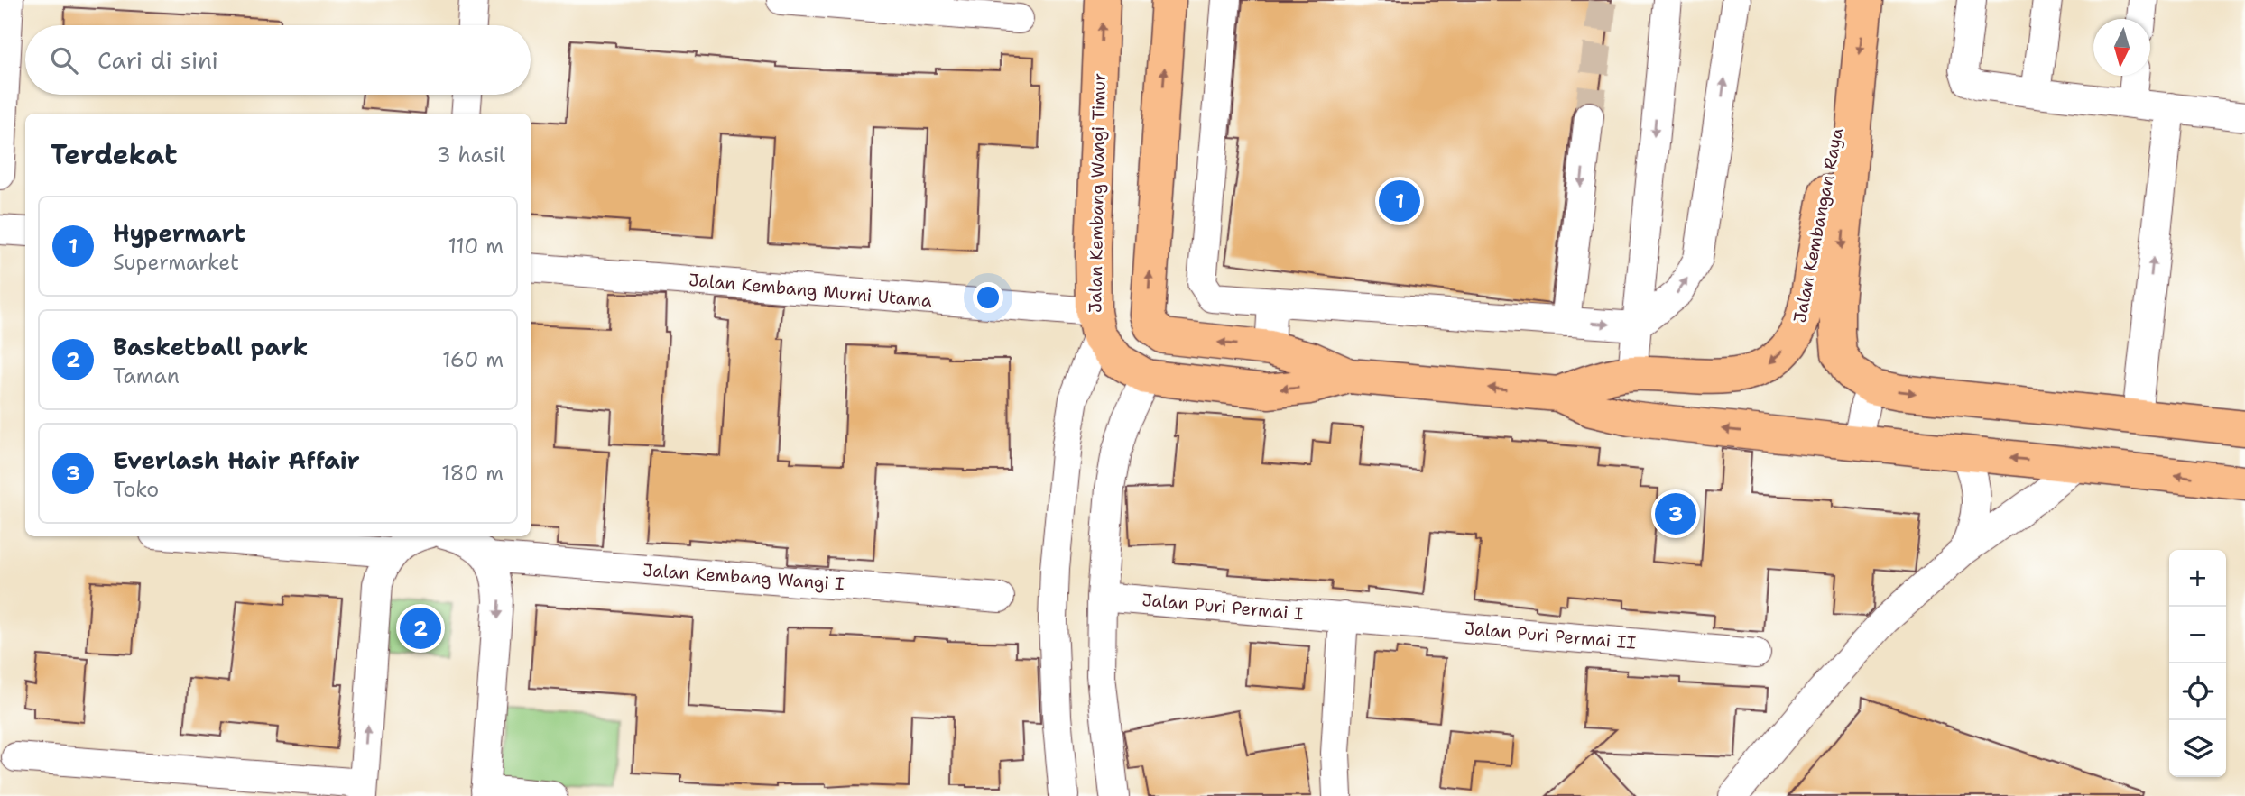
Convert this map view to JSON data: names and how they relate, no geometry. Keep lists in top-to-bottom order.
{
  "streets": {
    "main road": ["Jalan Kembang Wangi Timur", "Jalan Kembangan Raya"],
    "street": [
      "Jalan Kembang Murni Utama",
      "Jalan Kembang Wangi I",
      "Jalan Puri Permai I",
      "Jalan Puri Permai II"
    ]
  },
  "crossings": [
    ["Jalan Kembang Wangi Timur", "Jalan Kembangan Raya"],
    ["Jalan Kembang Wangi Timur", "Jalan Kembang Murni Utama"],
    ["Jalan Kembangan Raya", "Jalan Kembang Murni Utama"],
    ["Jalan Puri Permai I", "Jalan Puri Permai II"]
  ],
  "one_way": ["Jalan Kembang Wangi Timur"],
  "north": "bottom",
  "page": {
    "search": "Cari di sini",
    "heading": ["Terdekat", "3 hasil"],
    "pins": ["1", "3", "2"],
    "list": [
      {
        "mark": "1",
        "name": "Hypermart",
        "note": "Supermarket",
        "value": "110 m"
      },
      {
        "mark": "2",
        "name": "Basketball park",
        "note": "Taman",
        "value": "160 m"
      },
      {
        "mark": "3",
        "name": "Everlash Hair Affair",
        "note": "Toko",
        "value": "180 m"
      }
    ],
    "map_buttons": ["+", "−"]
  }
}
